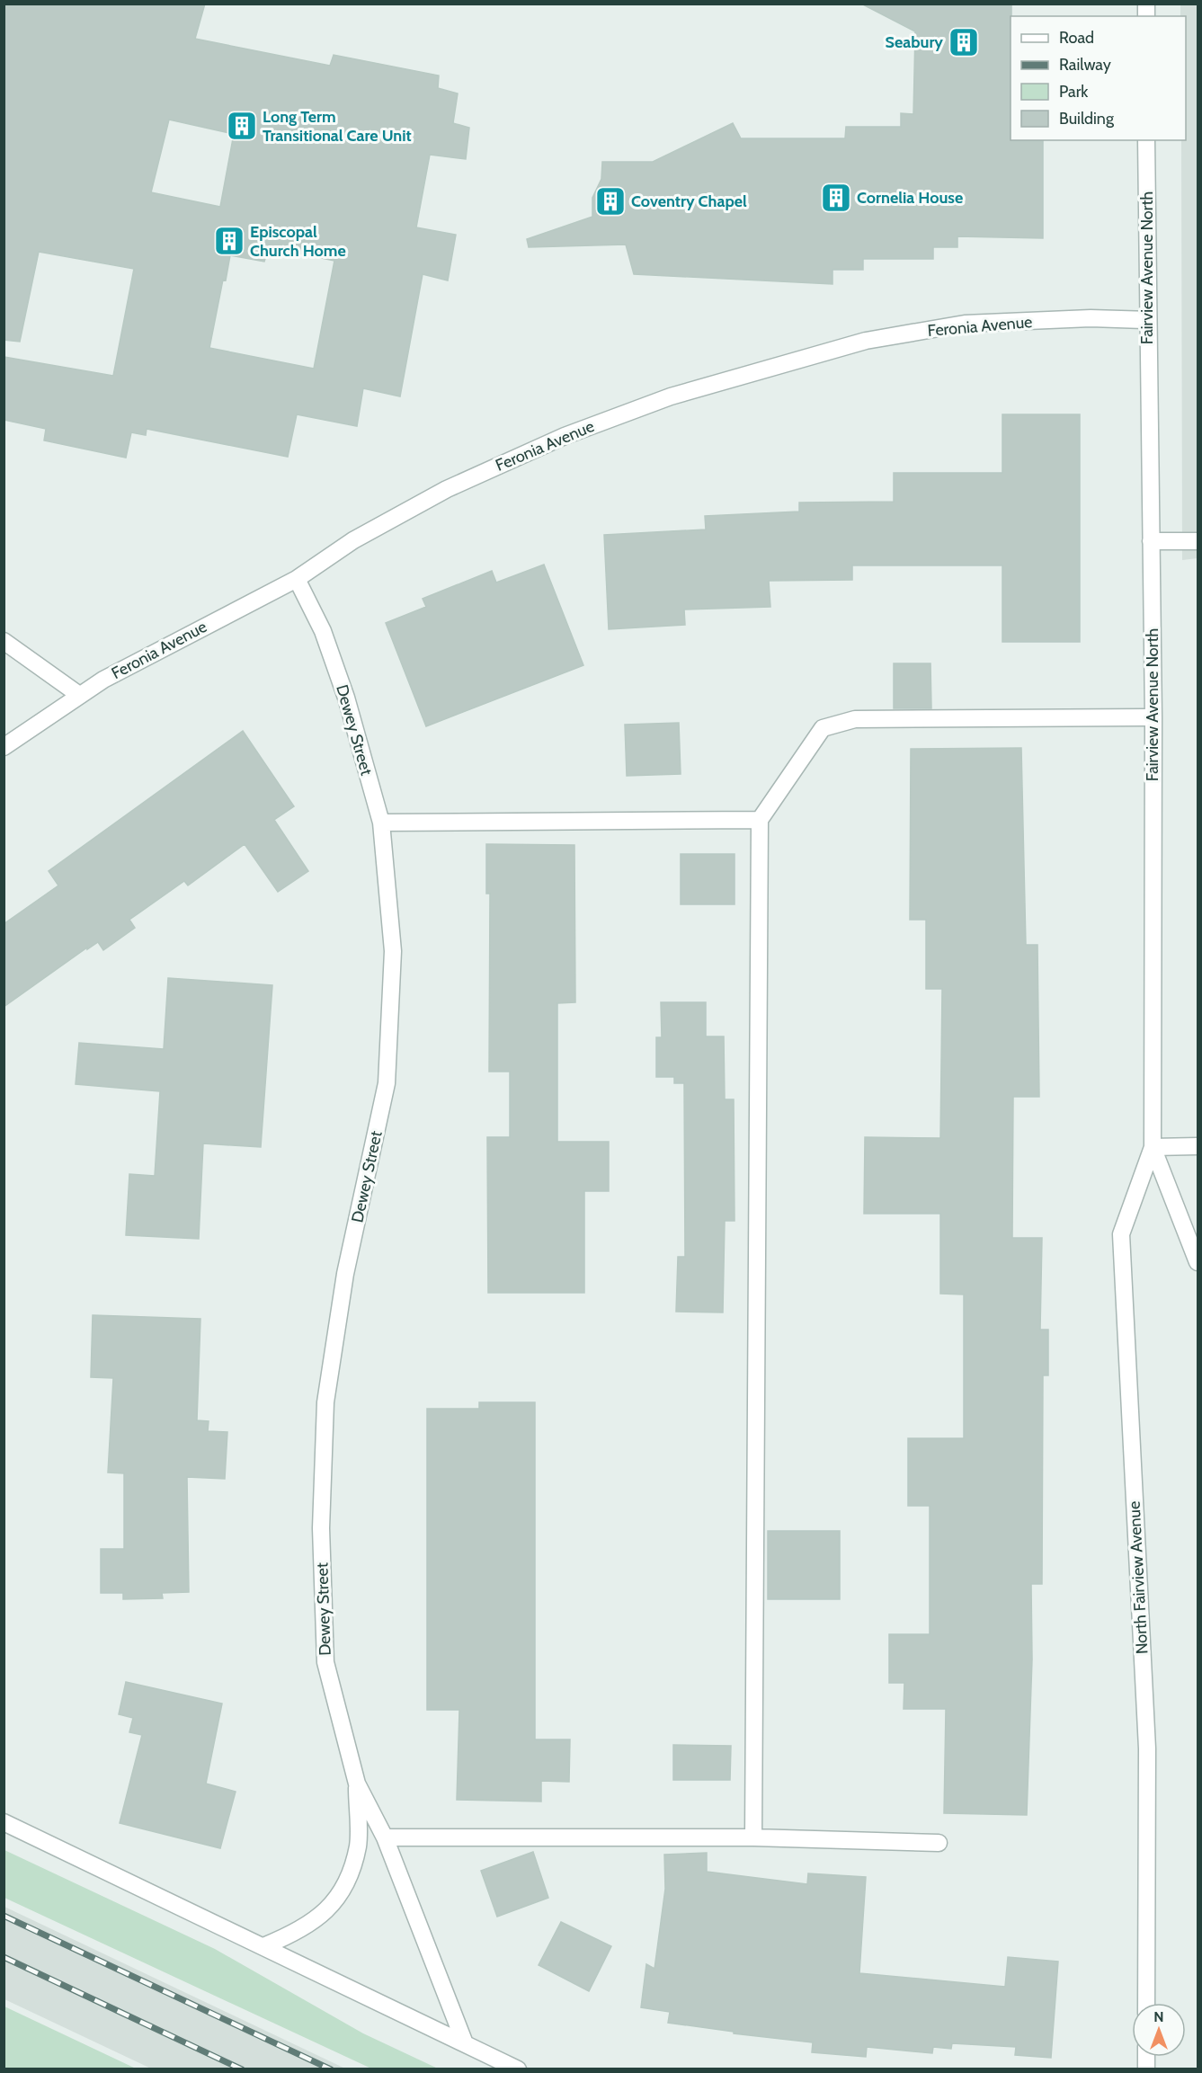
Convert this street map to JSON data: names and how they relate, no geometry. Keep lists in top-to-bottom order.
{
  "streets": {
    "street": [
      "Fairview Avenue North",
      "Feronia Avenue",
      "Dewey Street",
      "North Fairview Avenue"
    ]
  },
  "crossings": [
    ["Fairview Avenue North", "Feronia Avenue"],
    ["Fairview Avenue North", "North Fairview Avenue"],
    ["Feronia Avenue", "Dewey Street"]
  ],
  "places": {
    "building": [
      "Seabury",
      "Long Term Transitional Care Unit",
      "Cornelia House",
      "Coventry Chapel",
      "Episcopal Church Home"
    ]
  },
  "legend": [
    "Road",
    "Railway",
    "Park",
    "Building"
  ],
  "north": "top"
}
